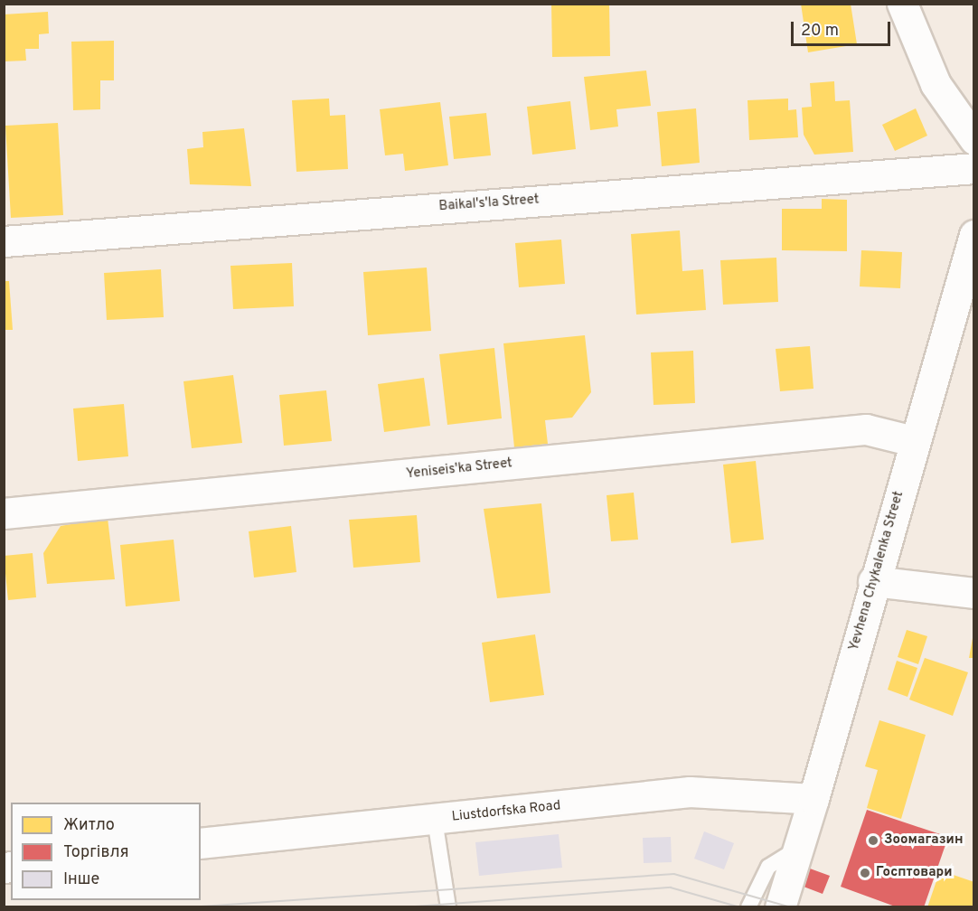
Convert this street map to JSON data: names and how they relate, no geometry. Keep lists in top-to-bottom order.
{
  "streets": {
    "street": [
      "Baikal's'la Street",
      "Yeniseis'ka Street",
      "Yevhena Chykalenka Street",
      "Liustdorfska Road"
    ]
  },
  "crossings": [
    ["Yeniseis'ka Street", "Yevhena Chykalenka Street"],
    ["Yevhena Chykalenka Street", "Liustdorfska Road"]
  ],
  "places": ["Зоомагазин", "Госптовари"],
  "legend": ["Житло", "Торгівля", "Інше"],
  "scale_bar": "20 m"
}
